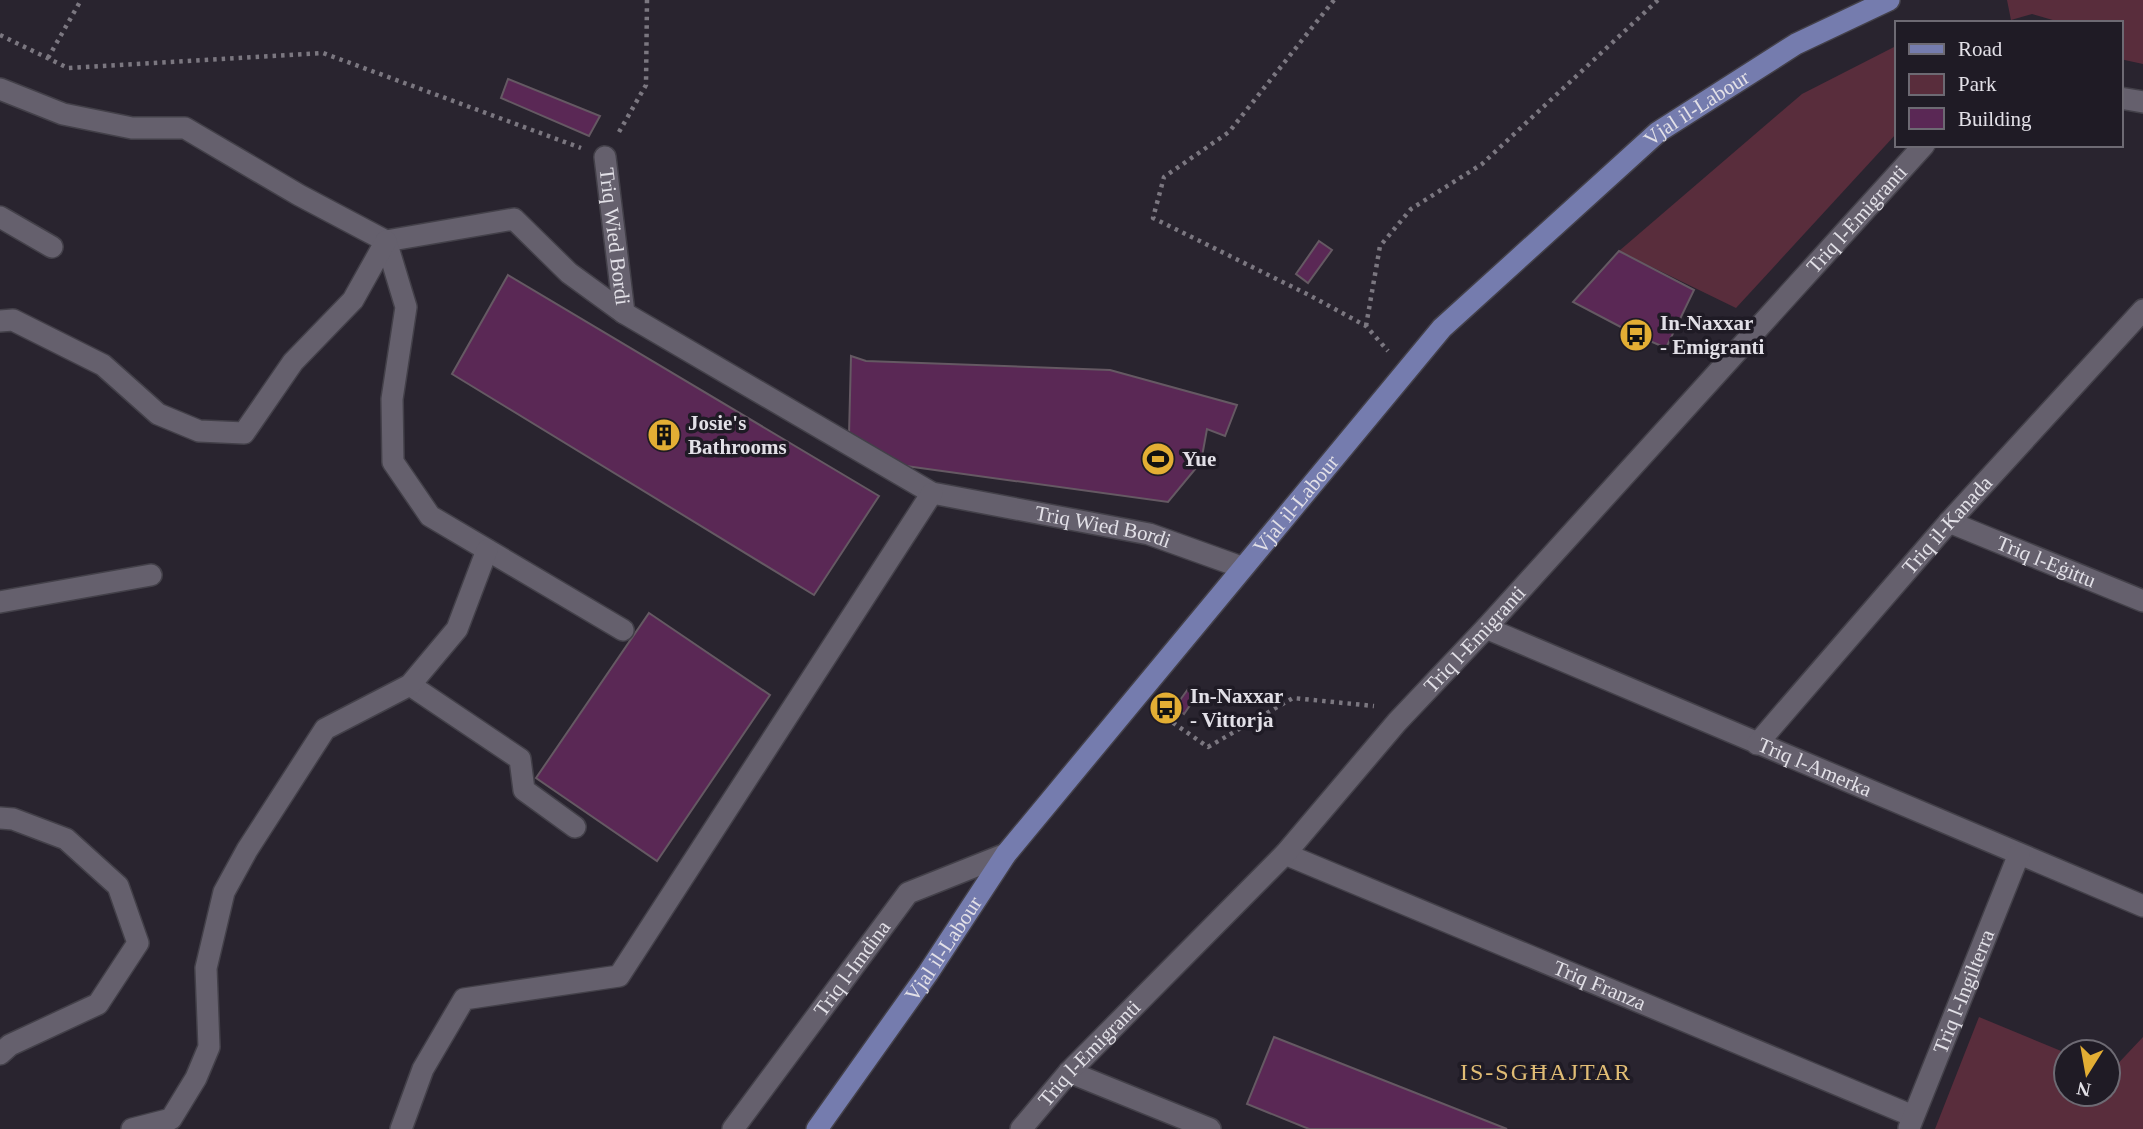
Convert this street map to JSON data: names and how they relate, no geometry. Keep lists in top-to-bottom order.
{
  "streets": {
    "main road": ["Vjal il-Labour"],
    "street": [
      "Triq l-Emigranti",
      "Triq Wied Bordi",
      "Triq il-Kanada",
      "Triq l-Eġittu",
      "Triq l-Amerka",
      "Triq l-Imdina",
      "Triq Franza",
      "Triq l-Ingilterra"
    ]
  },
  "crossings": [
    ["Vjal il-Labour", "Triq Wied Bordi"],
    ["Vjal il-Labour", "Triq l-Imdina"],
    ["Triq l-Emigranti", "Triq l-Amerka"],
    ["Triq l-Emigranti", "Triq Franza"],
    ["Triq il-Kanada", "Triq l-Eġittu"],
    ["Triq il-Kanada", "Triq l-Amerka"],
    ["Triq l-Amerka", "Triq l-Ingilterra"],
    ["Triq Franza", "Triq l-Ingilterra"]
  ],
  "districts": ["IS-SGĦAJTAR"],
  "places": {
    "bus stop": ["In-Naxxar - Emigranti", "In-Naxxar - Vittorja"],
    "building": ["Josie's Bathrooms"],
    "sports": ["Yue"]
  },
  "legend": ["Road", "Park", "Building"],
  "north": "bottom"
}
